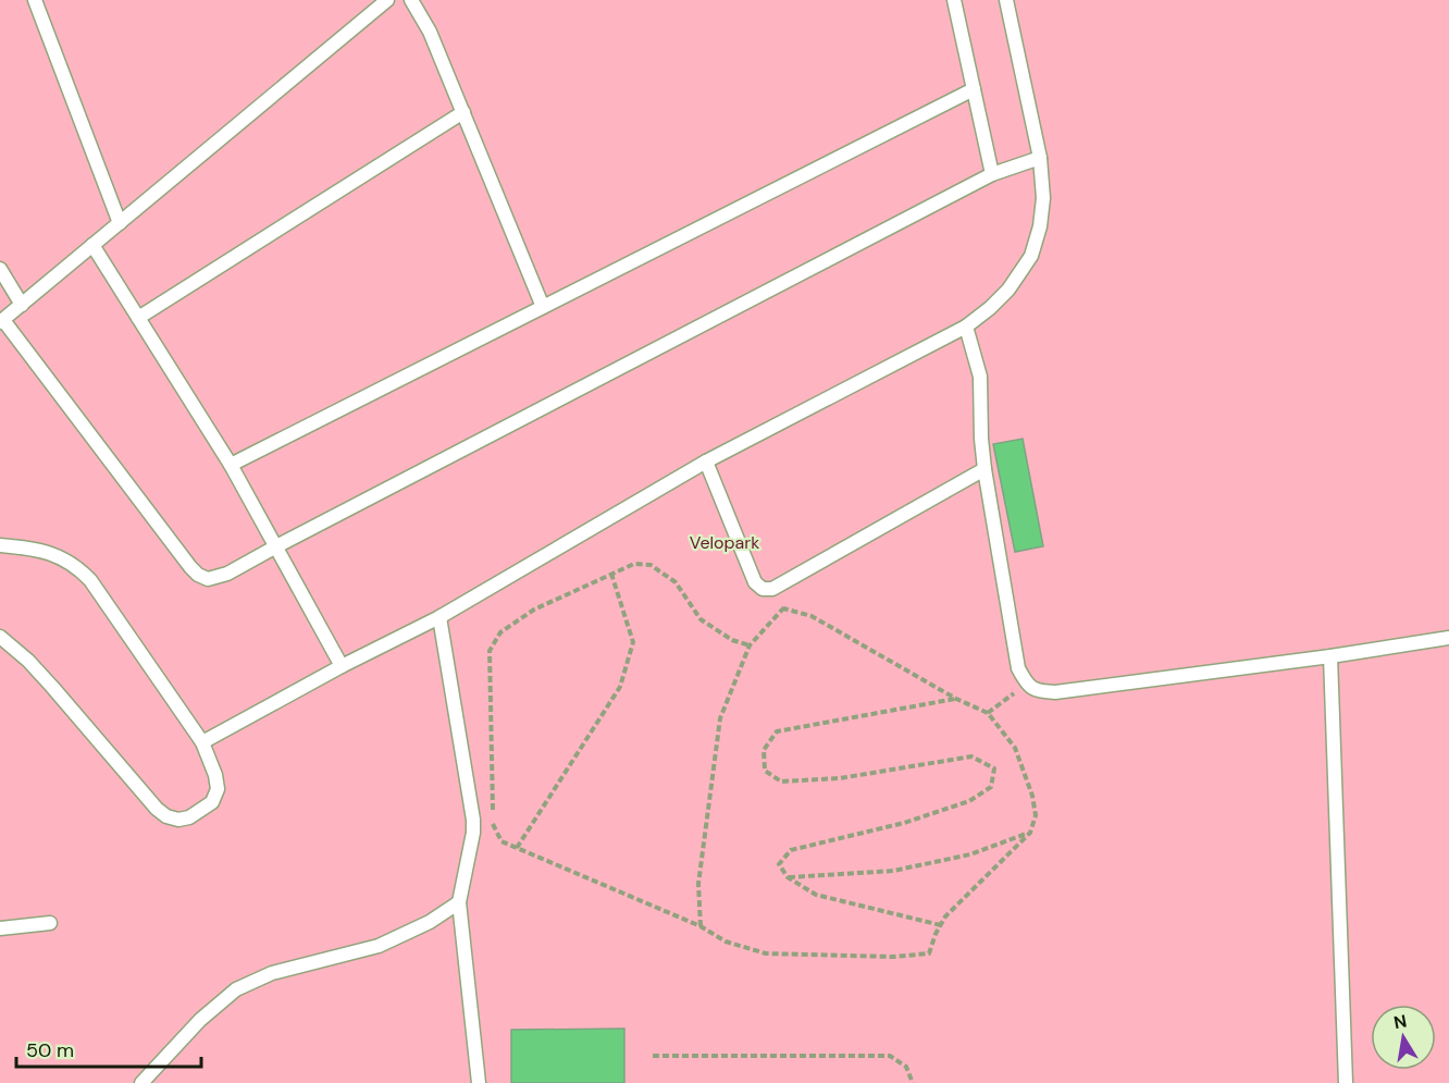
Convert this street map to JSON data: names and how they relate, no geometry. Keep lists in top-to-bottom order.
{
  "parks": ["Velopark"],
  "scale_bar": "50 m",
  "north": "top"
}
